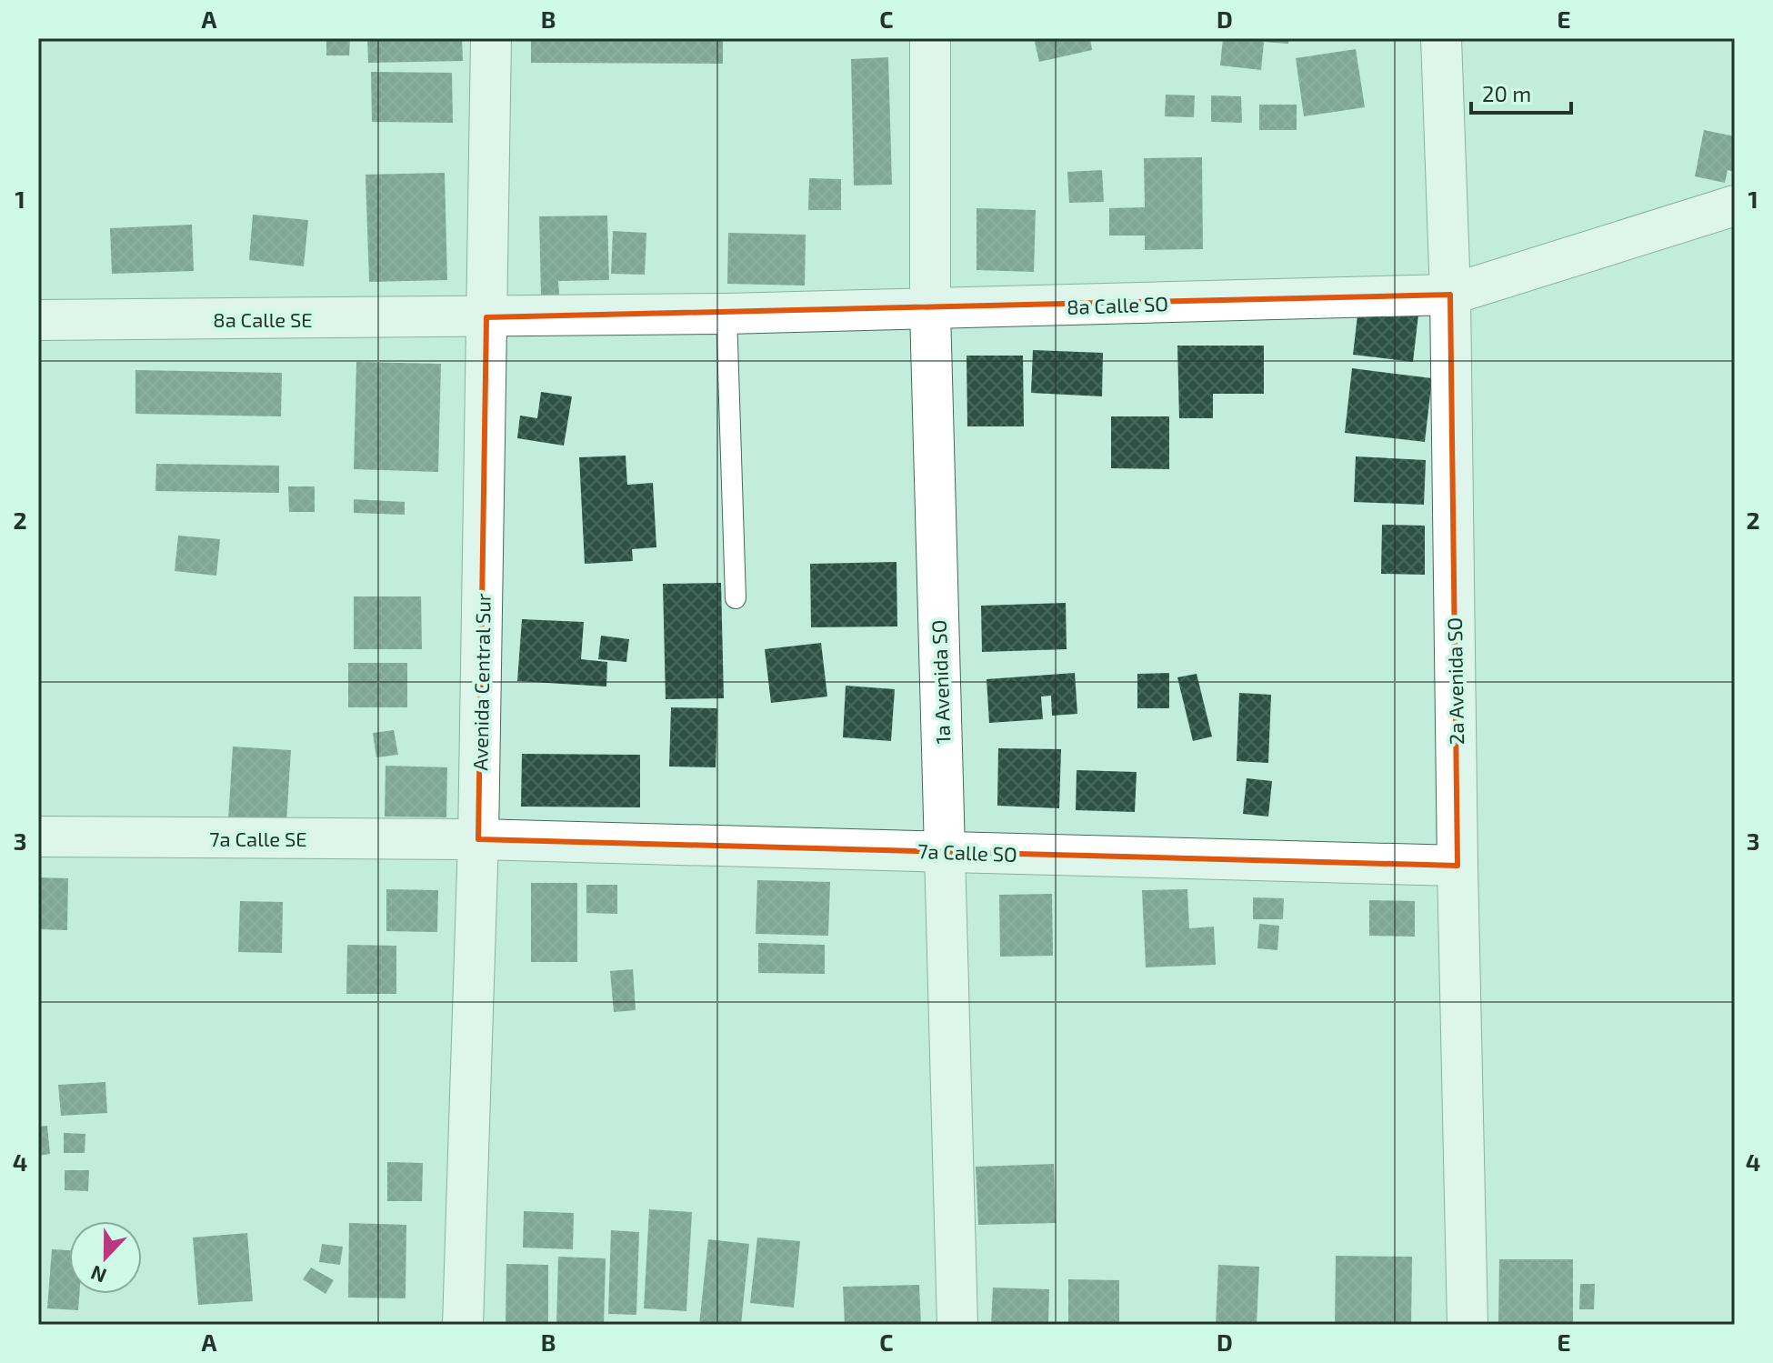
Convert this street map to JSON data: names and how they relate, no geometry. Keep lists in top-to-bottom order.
{
  "streets": {
    "street": [
      "8a Calle SO",
      "8a Calle SE",
      "2a Avenida SO",
      "Avenida Central Sur",
      "1a Avenida SO",
      "7a Calle SE",
      "7a Calle SO"
    ]
  },
  "crossings": [
    ["8a Calle SO", "8a Calle SE"],
    ["8a Calle SO", "2a Avenida SO"],
    ["8a Calle SO", "Avenida Central Sur"],
    ["8a Calle SO", "1a Avenida SO"],
    ["8a Calle SE", "Avenida Central Sur"],
    ["2a Avenida SO", "7a Calle SO"],
    ["Avenida Central Sur", "7a Calle SE"],
    ["Avenida Central Sur", "7a Calle SO"],
    ["1a Avenida SO", "7a Calle SO"],
    ["7a Calle SE", "7a Calle SO"]
  ],
  "scale_bar": "20 m",
  "north": "bottom",
  "grid": {
    "columns": [
      "A",
      "B",
      "C",
      "D",
      "E"
    ],
    "rows": [
      "1",
      "2",
      "3",
      "4"
    ]
  }
}
